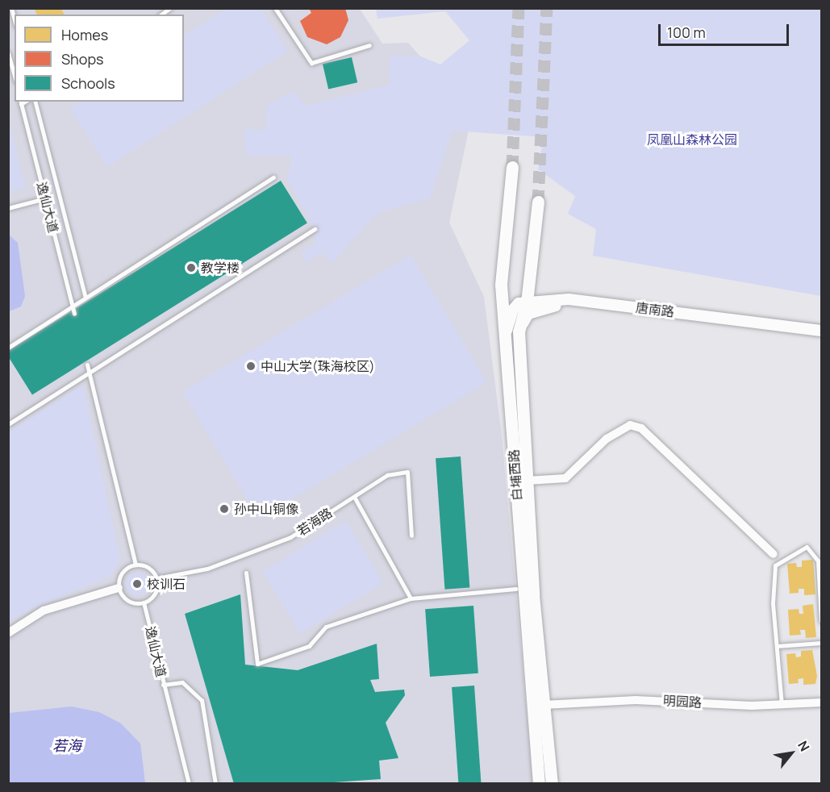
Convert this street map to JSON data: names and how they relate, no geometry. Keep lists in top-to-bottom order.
{
  "streets": {
    "main road": ["白埔西路"],
    "street": ["唐南路", "明园路"],
    "lane": ["逸仙大道", "若海路"]
  },
  "crossings": [
    ["逸仙大道", "若海路"],
    ["唐南路", "白埔西路"],
    ["白埔西路", "明园路"]
  ],
  "water": ["若海"],
  "parks": ["凤凰山森林公园"],
  "places": [
    "教学楼",
    "中山大学(珠海校区)",
    "孙中山铜像",
    "校训石"
  ],
  "legend": ["Homes", "Shops", "Schools"],
  "scale_bar": "100 m",
  "north": "top right"
}
